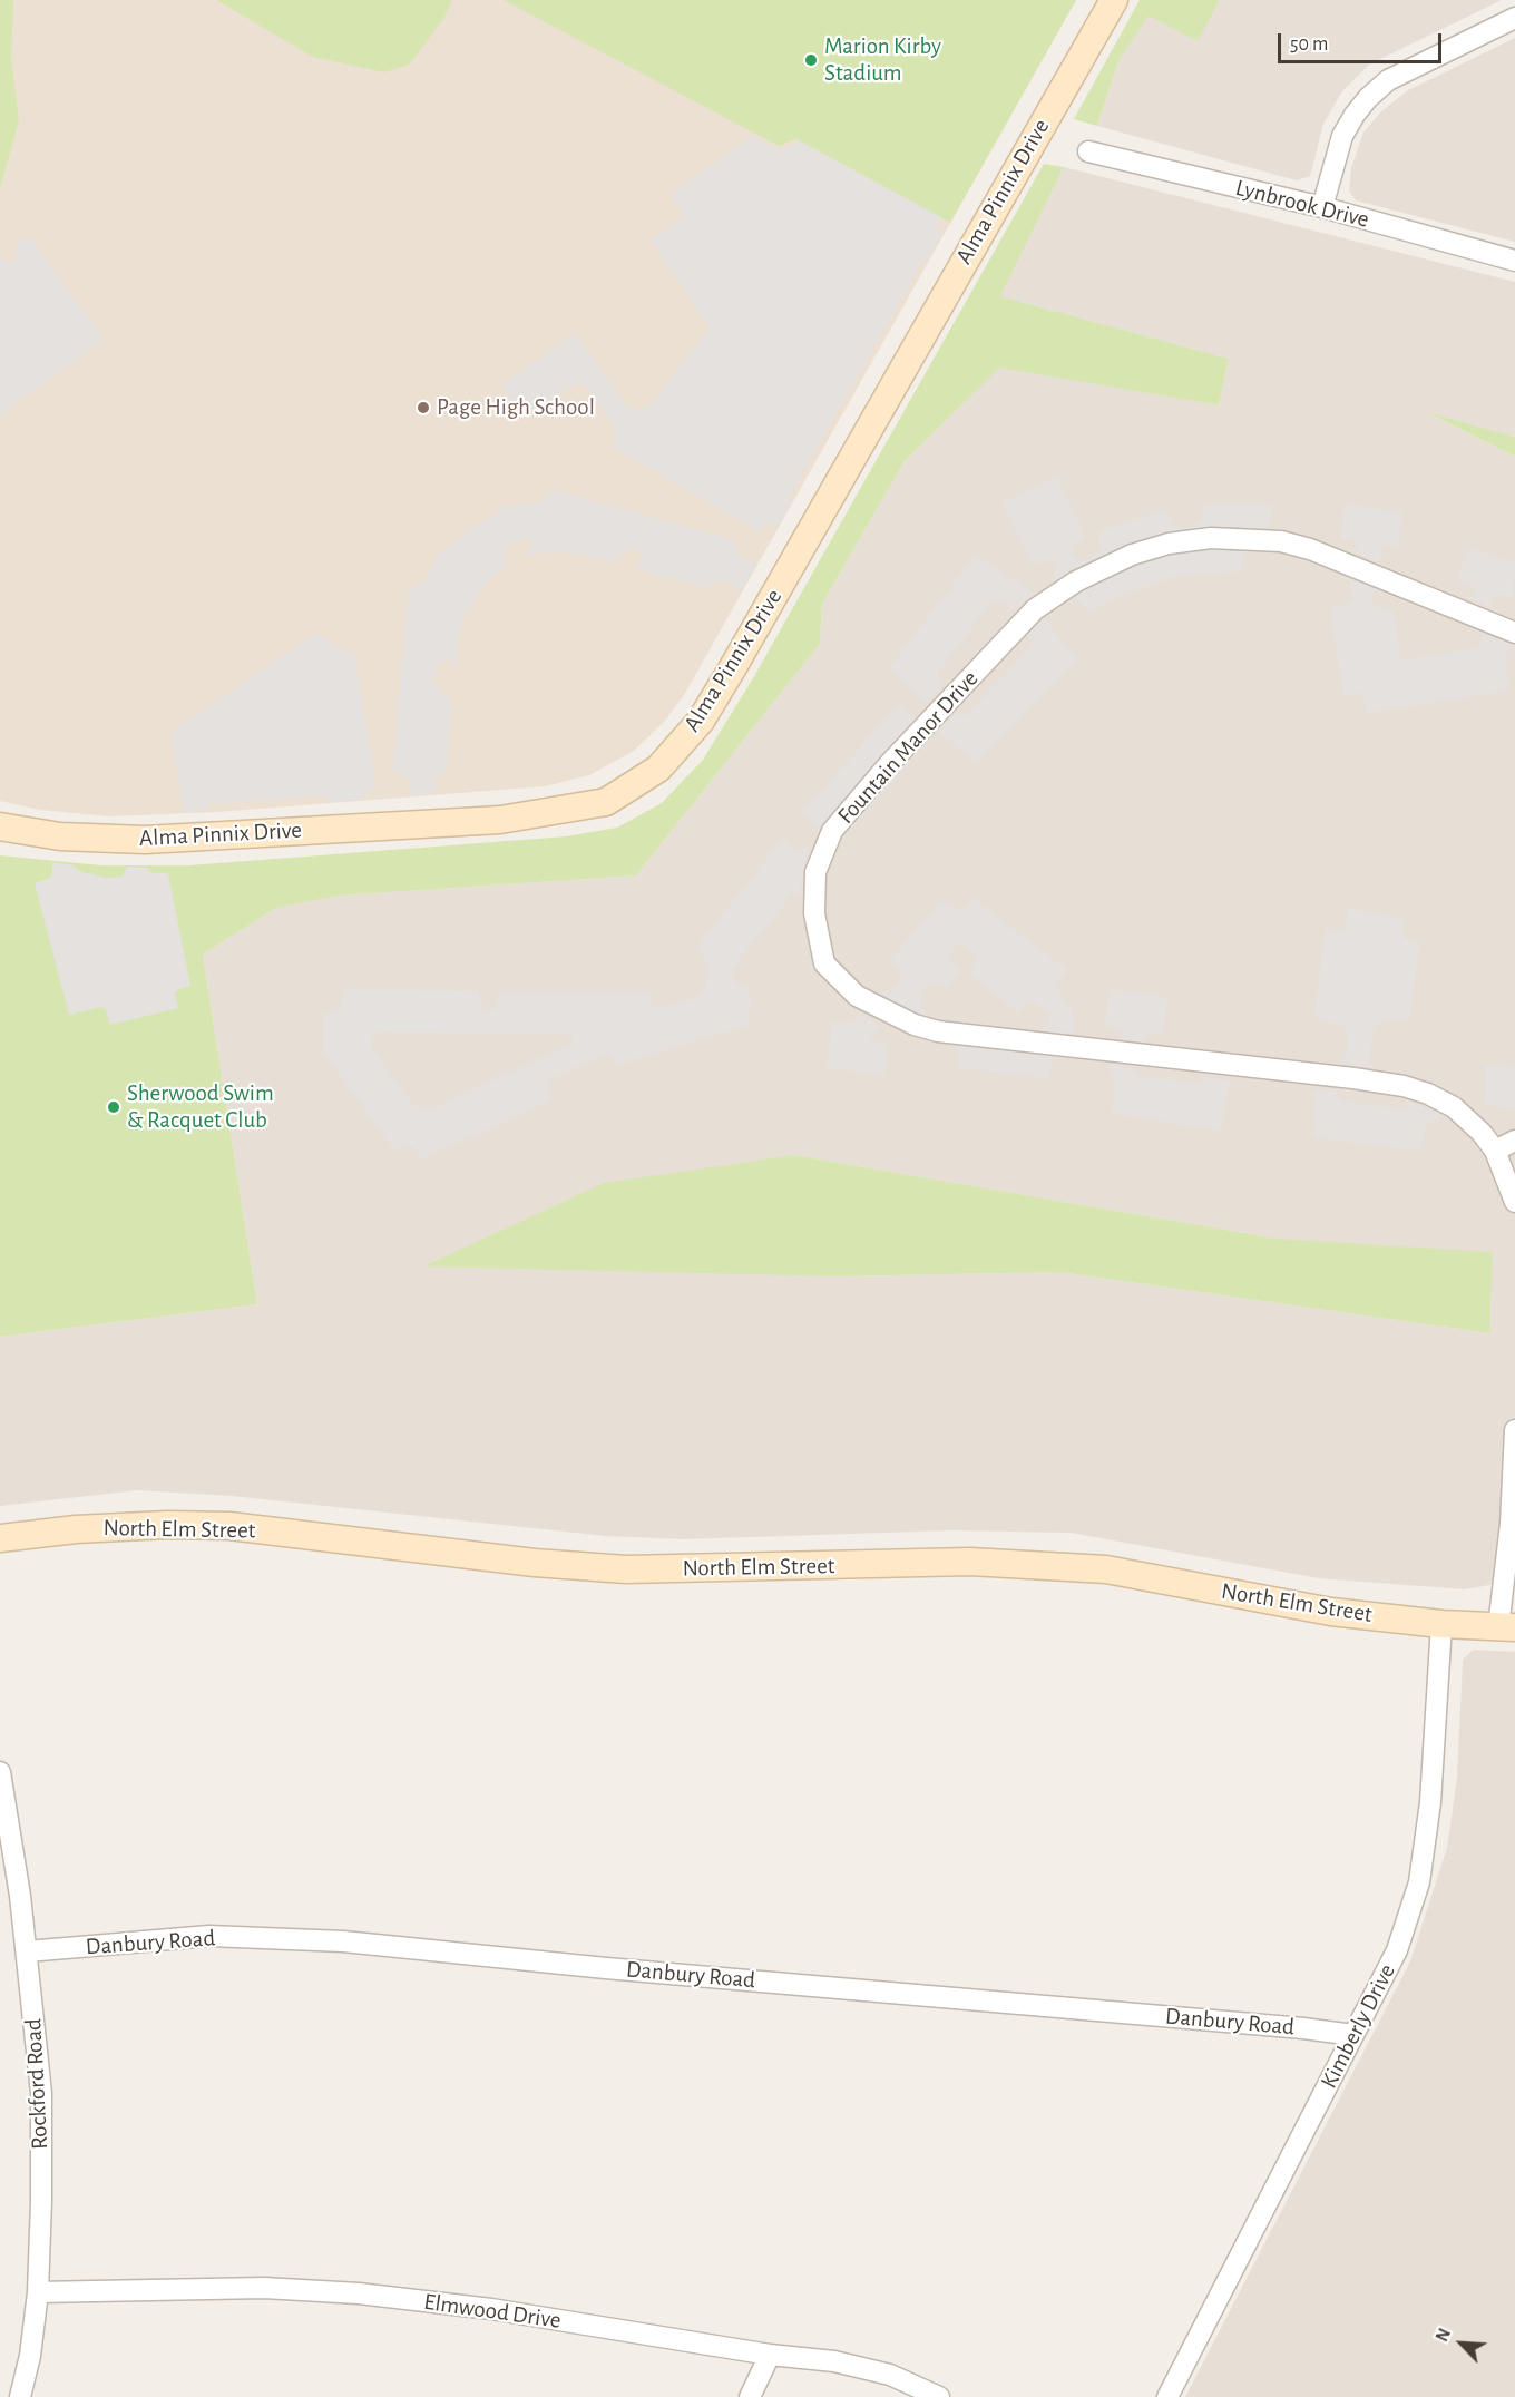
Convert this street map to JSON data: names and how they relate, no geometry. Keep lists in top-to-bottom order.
{
  "streets": {
    "street": [
      "Alma Pinnix Drive",
      "Lynbrook Drive",
      "Fountain Manor Drive",
      "North Elm Street",
      "Danbury Road",
      "Kimberly Drive",
      "Rockford Road",
      "Elmwood Drive"
    ]
  },
  "crossings": [
    ["North Elm Street", "Kimberly Drive"],
    ["Danbury Road", "Kimberly Drive"],
    ["Danbury Road", "Rockford Road"],
    ["Rockford Road", "Elmwood Drive"]
  ],
  "places": ["Marion Kirby Stadium", "Page High School", "Sherwood Swim & Racquet Club"],
  "scale_bar": "50 m",
  "north": "top left"
}
